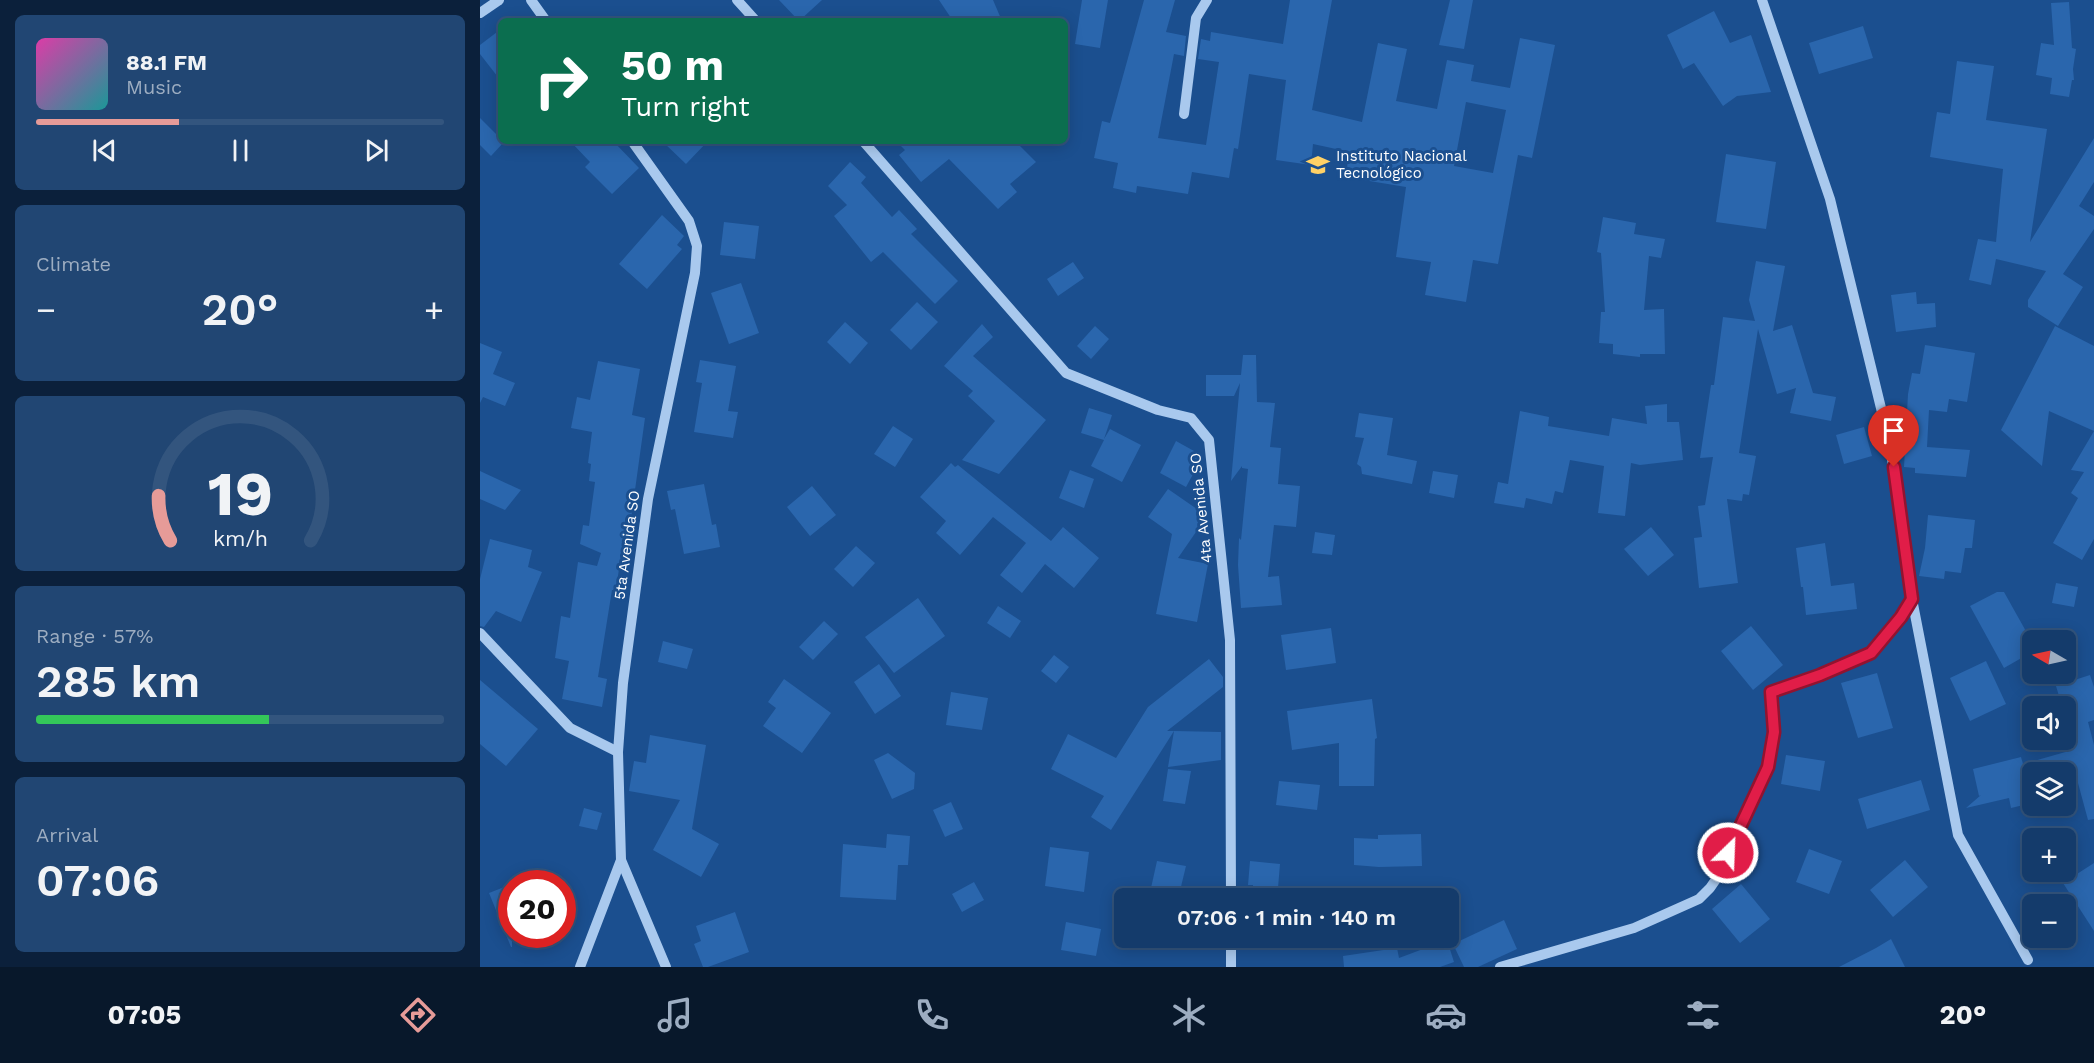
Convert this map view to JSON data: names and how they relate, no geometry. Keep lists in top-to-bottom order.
{
  "streets": {
    "street": ["4ta Avenida SO", "5ta Avenida SO"]
  },
  "places": {
    "school or university": ["Instituto Nacional Tecnológico"]
  },
  "north": "left",
  "page": {
    "turn": ["50 m", "Turn right"],
    "song": ["88.1 FM", "Music"],
    "tile": [
      "Climate",
      ["Range · 57%", "285 km"],
      ["Arrival", "07:06"]
    ],
    "heat": ["−", "20°", "+"],
    "map_buttons": ["+", "−"],
    "limit": "20",
    "trip": "07:06 · 1 min · 140 m",
    "tabs": ["07:05", "20°"],
    "gauge": ["19", "km/h"]
  }
}
